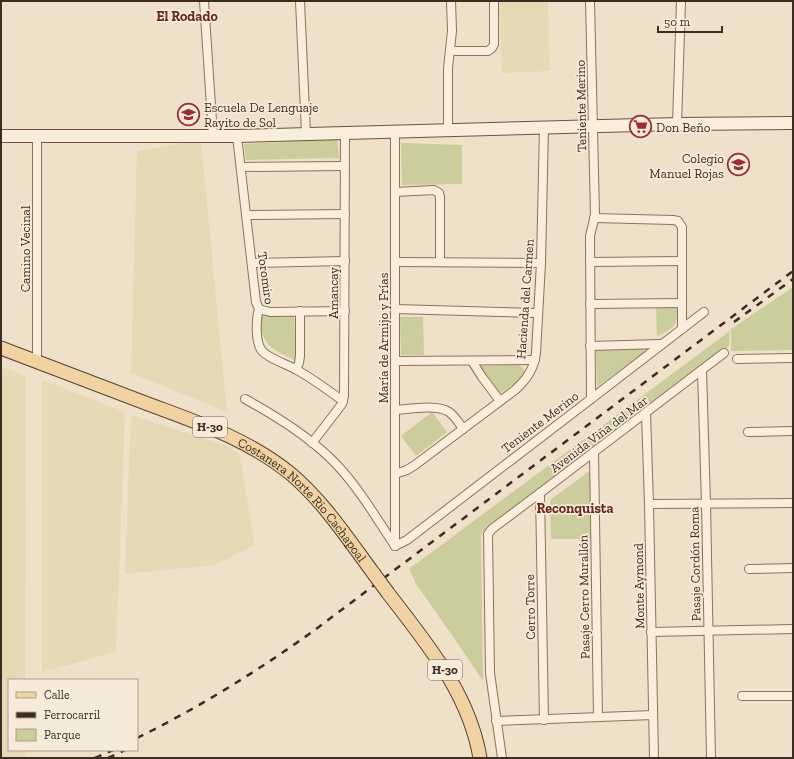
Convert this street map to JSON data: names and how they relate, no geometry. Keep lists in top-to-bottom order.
{
  "streets": {
    "main road": ["H-30", "Costanera Norte Río Cachapoal"],
    "street": [
      "Teniente Merino",
      "Camino Vecinal",
      "Toromiro",
      "Amancay",
      "Hacienda del Carmen",
      "María de Armijo y Frías",
      "Avenida Viña del Mar",
      "Pasaje Cordón Roma",
      "Monte Aymond",
      "Pasaje Cerro Murallón",
      "Cerro Torre"
    ]
  },
  "crossings": [
    ["Teniente Merino", "María de Armijo y Frías"],
    ["Camino Vecinal", "Costanera Norte Río Cachapoal"],
    ["Toromiro", "Amancay"],
    ["Hacienda del Carmen", "María de Armijo y Frías"],
    ["Avenida Viña del Mar", "Pasaje Cordón Roma"],
    ["Avenida Viña del Mar", "Monte Aymond"],
    ["Avenida Viña del Mar", "Pasaje Cerro Murallón"],
    ["Avenida Viña del Mar", "Cerro Torre"]
  ],
  "districts": ["El Rodado", "Reconquista"],
  "places": {
    "school or university": ["Escuela De Lenguaje Rayito de Sol", "Colegio Manuel Rojas"],
    "supermarket": ["Don Beño"]
  },
  "legend": ["Calle", "Ferrocarril", "Parque"],
  "scale_bar": "50 m"
}
